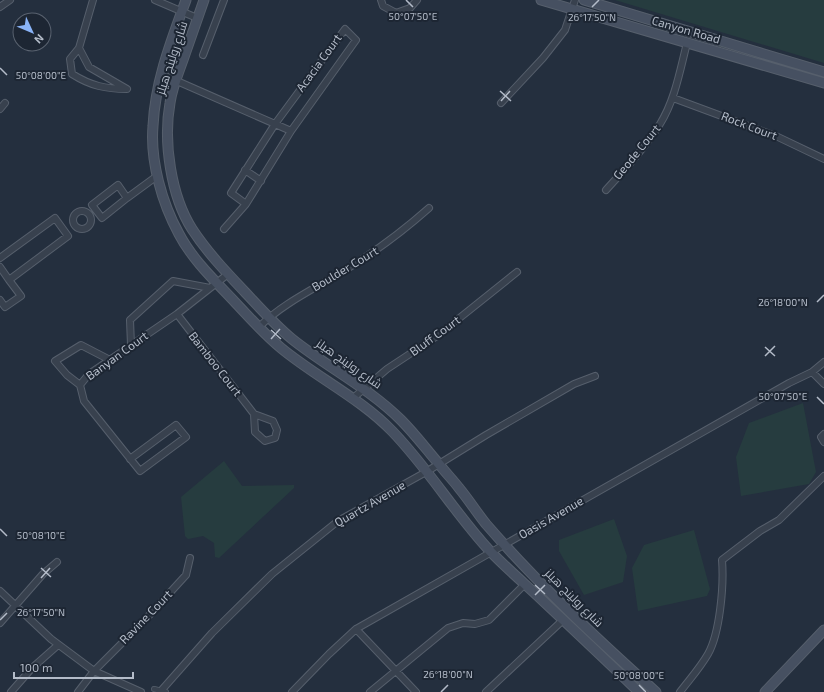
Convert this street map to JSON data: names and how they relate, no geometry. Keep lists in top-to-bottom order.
{
  "streets": {
    "main road": ["Canyon Road", "شارع رولينج هيلز"],
    "street": [
      "Acacia Court",
      "Rock Court",
      "Geode Court",
      "Boulder Court",
      "Bluff Court",
      "Banyan Court",
      "Bamboo Court",
      "Quartz Avenue",
      "Oasis Avenue",
      "Ravine Court"
    ]
  },
  "crossings": [
    ["Canyon Road", "Geode Court"],
    ["شارع رولينج هيلز", "Boulder Court"],
    ["شارع رولينج هيلز", "Bluff Court"],
    ["شارع رولينج هيلز", "Banyan Court"],
    ["شارع رولينج هيلز", "Quartz Avenue"],
    ["شارع رولينج هيلز", "Oasis Avenue"],
    ["Rock Court", "Geode Court"],
    ["Banyan Court", "Bamboo Court"]
  ],
  "scale_bar": "100 m",
  "north": "bottom right",
  "coordinates": [
    "50°07'50\"E",
    "26°17'50\"N",
    "50°08'00\"E",
    "26°18'00\"N",
    "50°08'10\"E"
  ]
}
